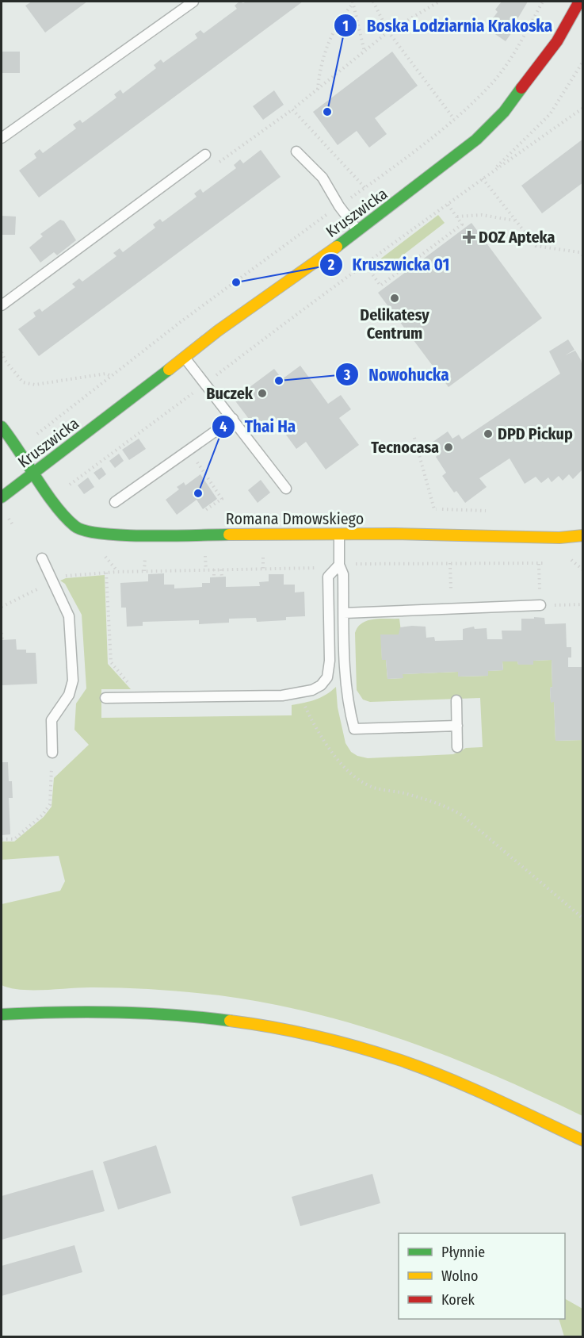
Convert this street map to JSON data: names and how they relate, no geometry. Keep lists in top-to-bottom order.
{
  "streets": {
    "street": ["Kruszwicka", "Romana Dmowskiego"]
  },
  "crossings": [
    ["Kruszwicka", "Romana Dmowskiego"]
  ],
  "places": {
    "other": [
      "Boska Lodziarnia Krakoska",
      "Kruszwicka 01",
      "Delikatesy Centrum",
      "Nowohucka",
      "Buczek",
      "DPD Pickup",
      "Tecnocasa",
      "Thai Ha"
    ],
    "health": ["DOZ Apteka"]
  },
  "legend": ["Płynnie", "Wolno", "Korek"]
}
